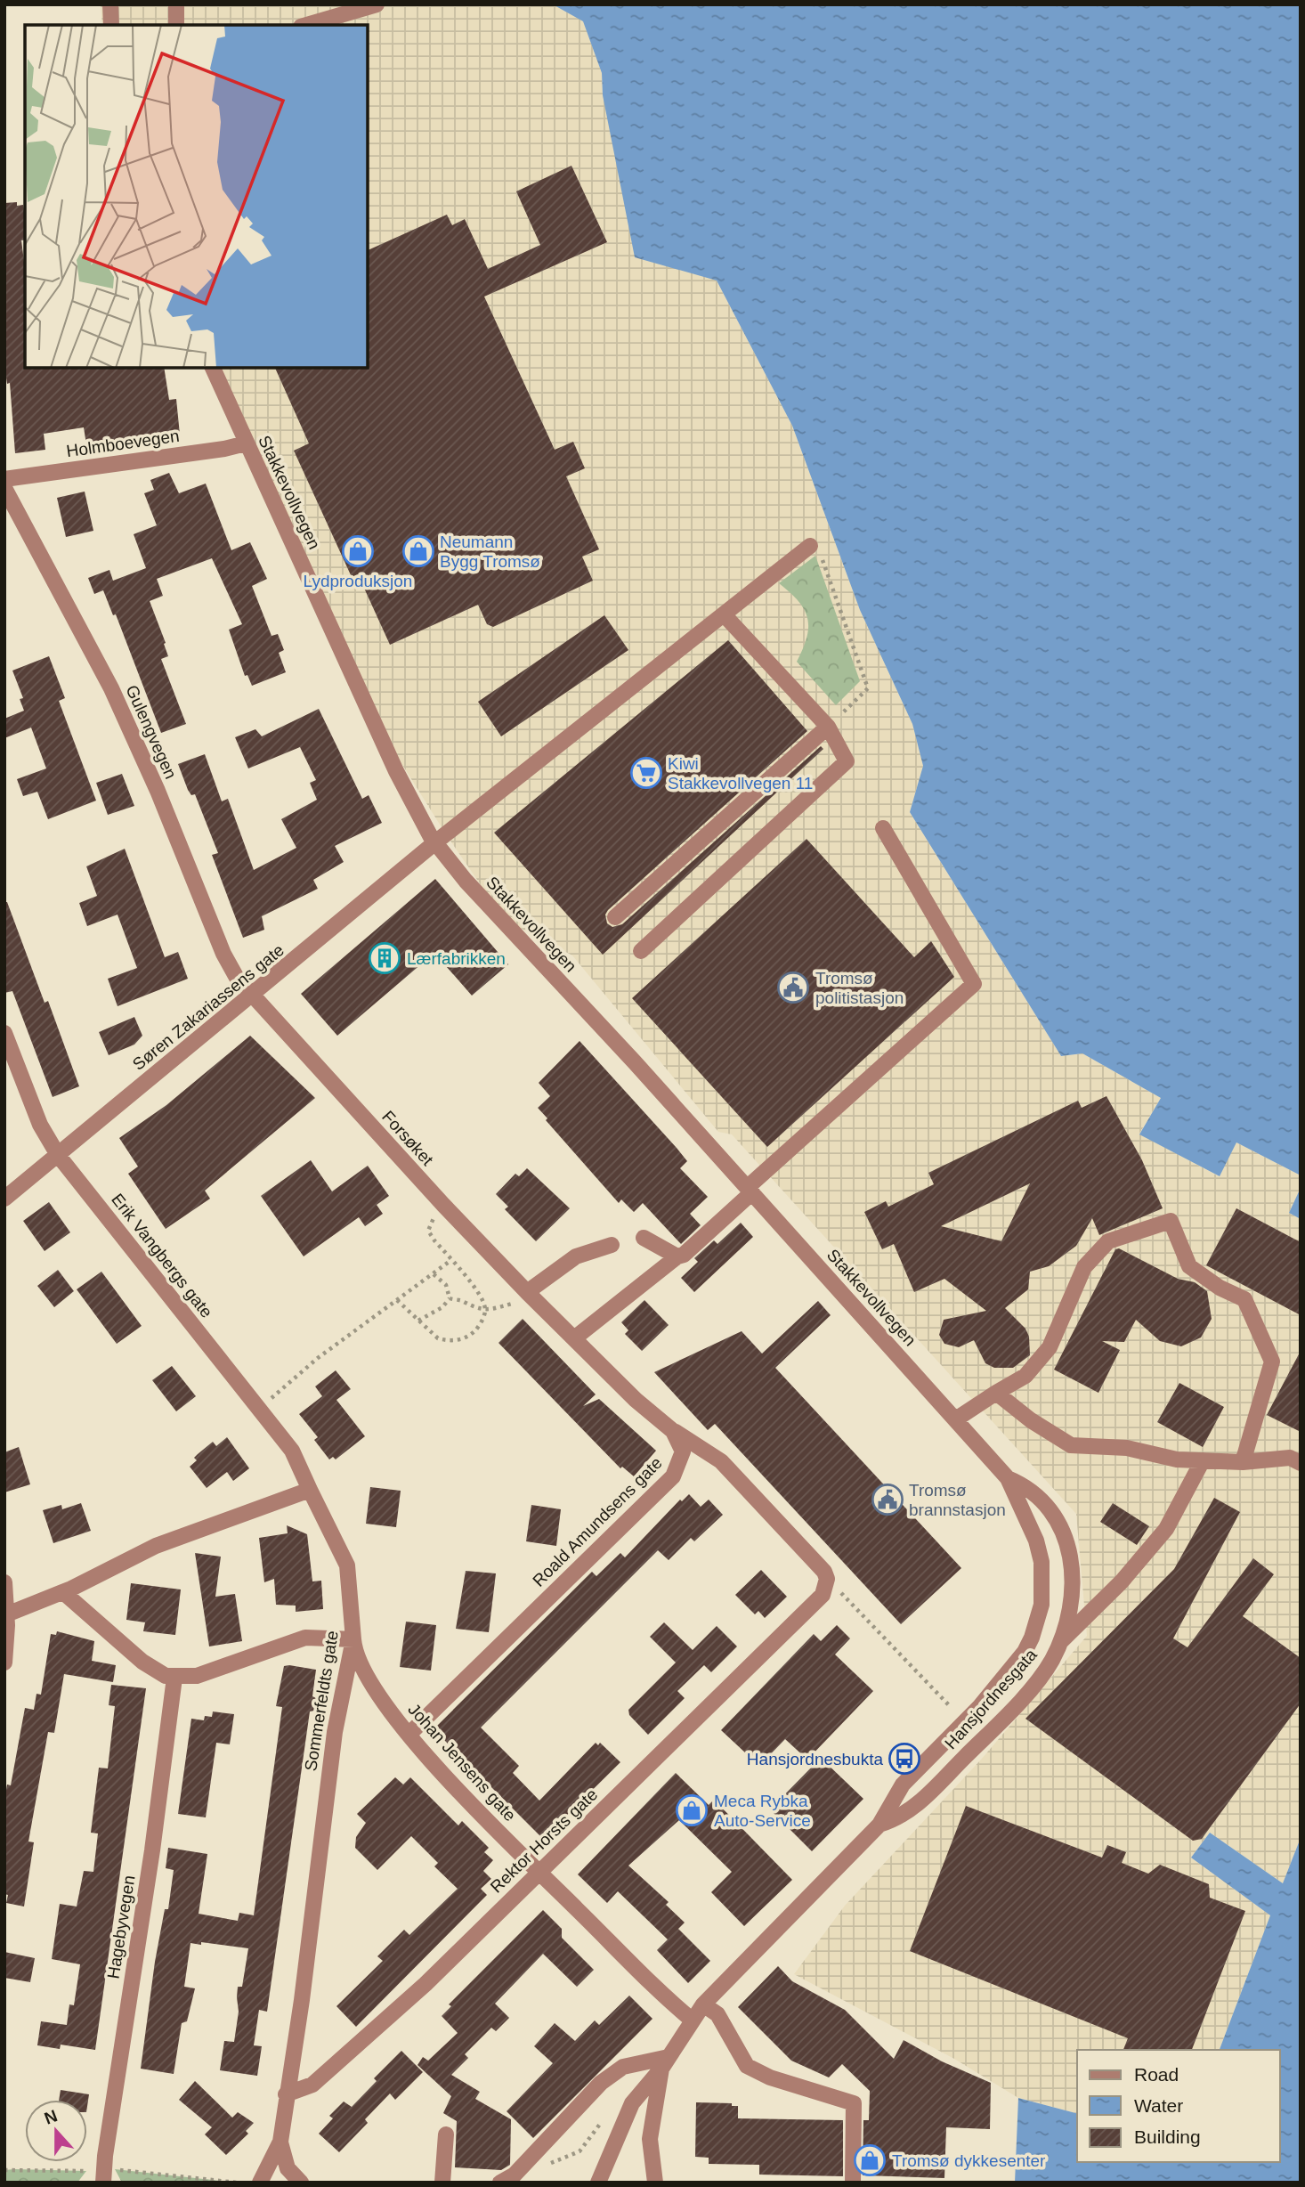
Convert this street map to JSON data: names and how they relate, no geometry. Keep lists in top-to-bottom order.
{
  "streets": {
    "street": [
      "Holmboevegen",
      "Stakkevollvegen",
      "Gulengvegen",
      "Søren Zakariassens gate",
      "Forsøket",
      "Erik Vangbergs gate",
      "Roald Amundsens gate",
      "Hansjordnesgata",
      "Sommerfeldts gate",
      "Johan Jensens gate",
      "Rektor Horsts gate",
      "Hagebyvegen"
    ]
  },
  "crossings": [
    ["Holmboevegen", "Stakkevollvegen"],
    ["Stakkevollvegen", "Søren Zakariassens gate"],
    ["Stakkevollvegen", "Hansjordnesgata"],
    ["Gulengvegen", "Søren Zakariassens gate"],
    ["Gulengvegen", "Forsøket"],
    ["Søren Zakariassens gate", "Forsøket"],
    ["Søren Zakariassens gate", "Erik Vangbergs gate"],
    ["Erik Vangbergs gate", "Sommerfeldts gate"],
    ["Roald Amundsens gate", "Johan Jensens gate"],
    ["Hansjordnesgata", "Johan Jensens gate"],
    ["Sommerfeldts gate", "Johan Jensens gate"],
    ["Sommerfeldts gate", "Rektor Horsts gate"],
    ["Johan Jensens gate", "Rektor Horsts gate"]
  ],
  "places": {
    "shop": [
      "Lydproduksjon",
      "Neumann Bygg Tromsø",
      "Meca Rybka Auto-Service",
      "Tromsø dykkesenter"
    ],
    "supermarket": ["Kiwi Stakkevollvegen 11"],
    "building": ["Lærfabrikken"],
    "public building": ["Tromsø politistasjon", "Tromsø brannstasjon"],
    "bus stop": ["Hansjordnesbukta"]
  },
  "legend": ["Road", "Water", "Building"],
  "north": "top"
}
